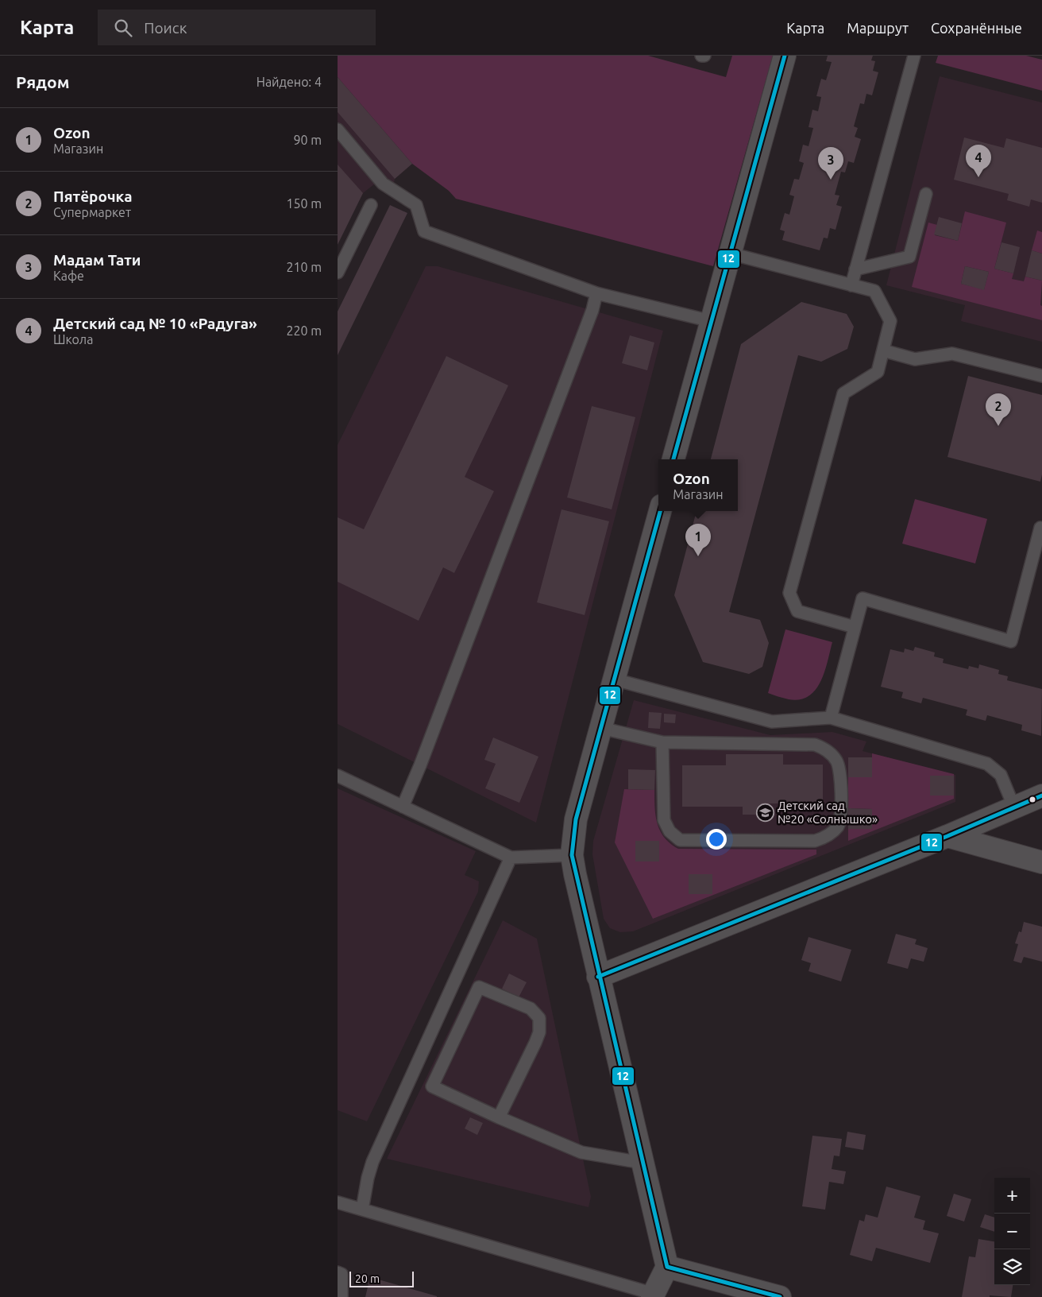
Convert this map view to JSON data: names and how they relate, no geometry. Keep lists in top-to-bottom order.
{
  "places": {
    "school or university": ["Детский сад №20 «Солнышко»"]
  },
  "lines": ["transit line 12"],
  "scale_bar": "20 m",
  "page": {
    "header": "Карта",
    "search": "Поиск",
    "nav": ["Карта", "Маршрут", "Сохранённые"],
    "heading": ["Рядом", "Найдено: 4"],
    "list": [
      {
        "mark": "1",
        "name": "Ozon",
        "note": "Магазин",
        "value": "90 m"
      },
      {
        "mark": "2",
        "name": "Пятёрочка",
        "note": "Супермаркет",
        "value": "150 m"
      },
      {
        "mark": "3",
        "name": "Мадам Тати",
        "note": "Кафе",
        "value": "210 m"
      },
      {
        "mark": "4",
        "name": "Детский сад № 10 «Радуга»",
        "note": "Школа",
        "value": "220 m"
      }
    ],
    "pins": [
      "4",
      "3",
      "2",
      "1"
    ],
    "popup": ["Ozon", "Магазин"],
    "map_buttons": ["+", "−"],
    "scale": "20 m"
  }
}
